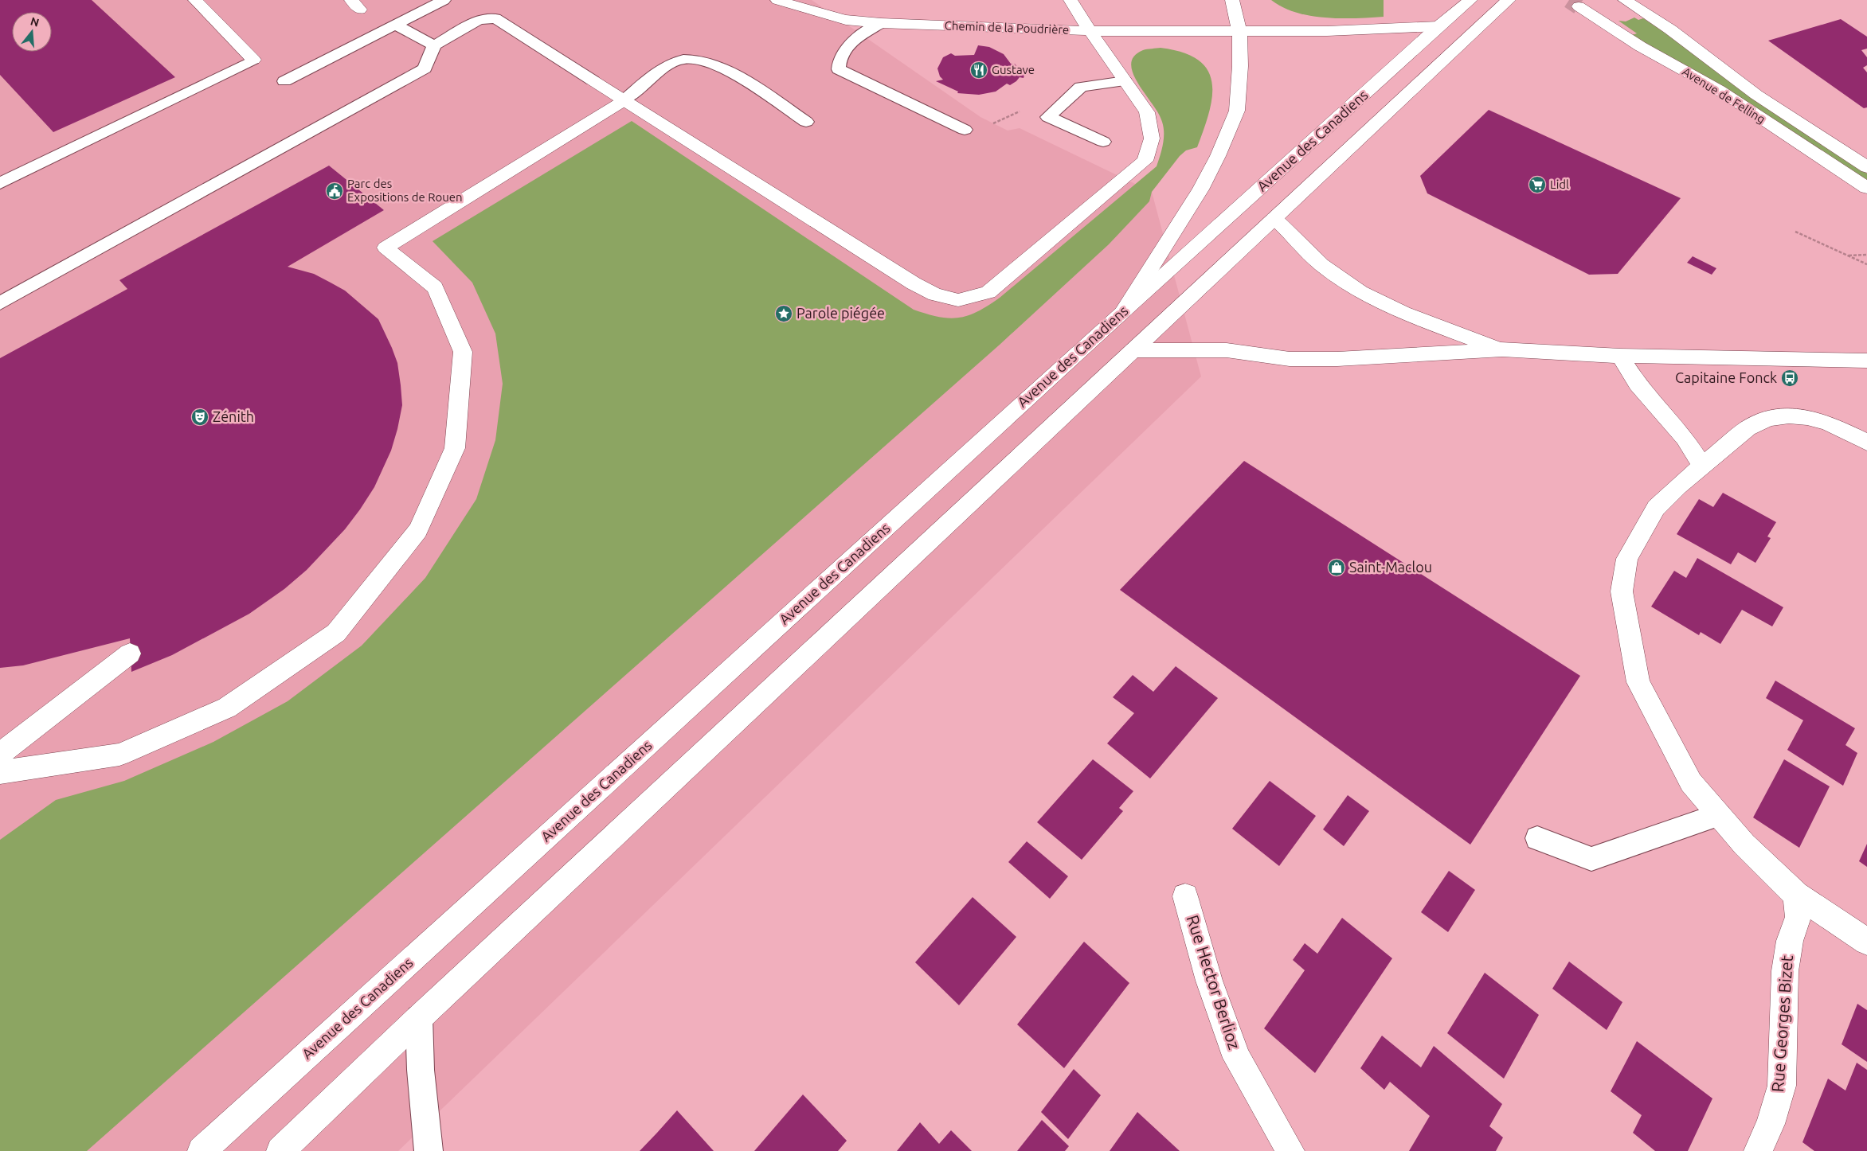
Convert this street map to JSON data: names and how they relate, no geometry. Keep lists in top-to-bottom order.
{
  "streets": {
    "street": [
      "Chemin de la Poudrière",
      "Avenue de Felling",
      "Avenue des Canadiens",
      "Rue Hector Berlioz",
      "Rue Georges Bizet"
    ]
  },
  "crossings": [
    ["Chemin de la Poudrière", "Avenue des Canadiens"]
  ],
  "places": {
    "restaurant": ["Gustave"],
    "supermarket": ["Lidl"],
    "public building": ["Parc des Expositions de Rouen"],
    "place": ["Parole piégée"],
    "bus stop": ["Capitaine Fonck"],
    "theatre": ["Zénith"],
    "shop": ["Saint-Maclou"]
  },
  "north": "top"
}
